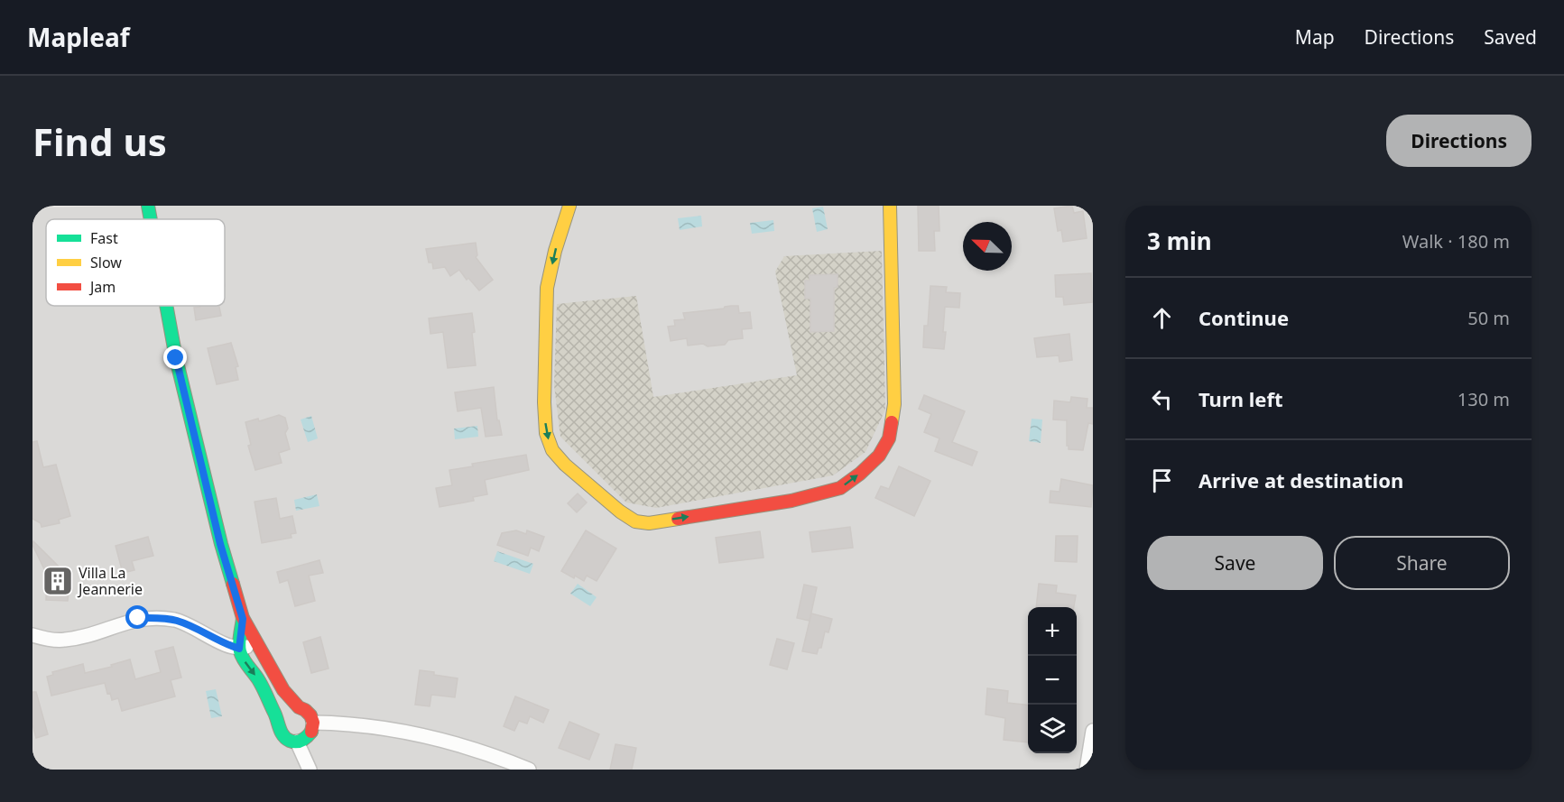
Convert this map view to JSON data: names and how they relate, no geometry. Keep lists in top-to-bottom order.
{
  "places": {
    "building": ["Villa La Jeannerie"]
  },
  "legend": ["Fast", "Slow", "Jam"],
  "north": "top left",
  "page": {
    "header": "Mapleaf",
    "nav": ["Map", "Directions", "Saved"],
    "buttons": [
      "Directions",
      ["Save", "Share"]
    ],
    "title": "Find us",
    "heading": ["3 min", "Walk · 180 m"],
    "list": [
      ["Continue", "50 m"],
      ["Turn left", "130 m"],
      "Arrive at destination"
    ],
    "map_buttons": ["+", "−"]
  }
}
